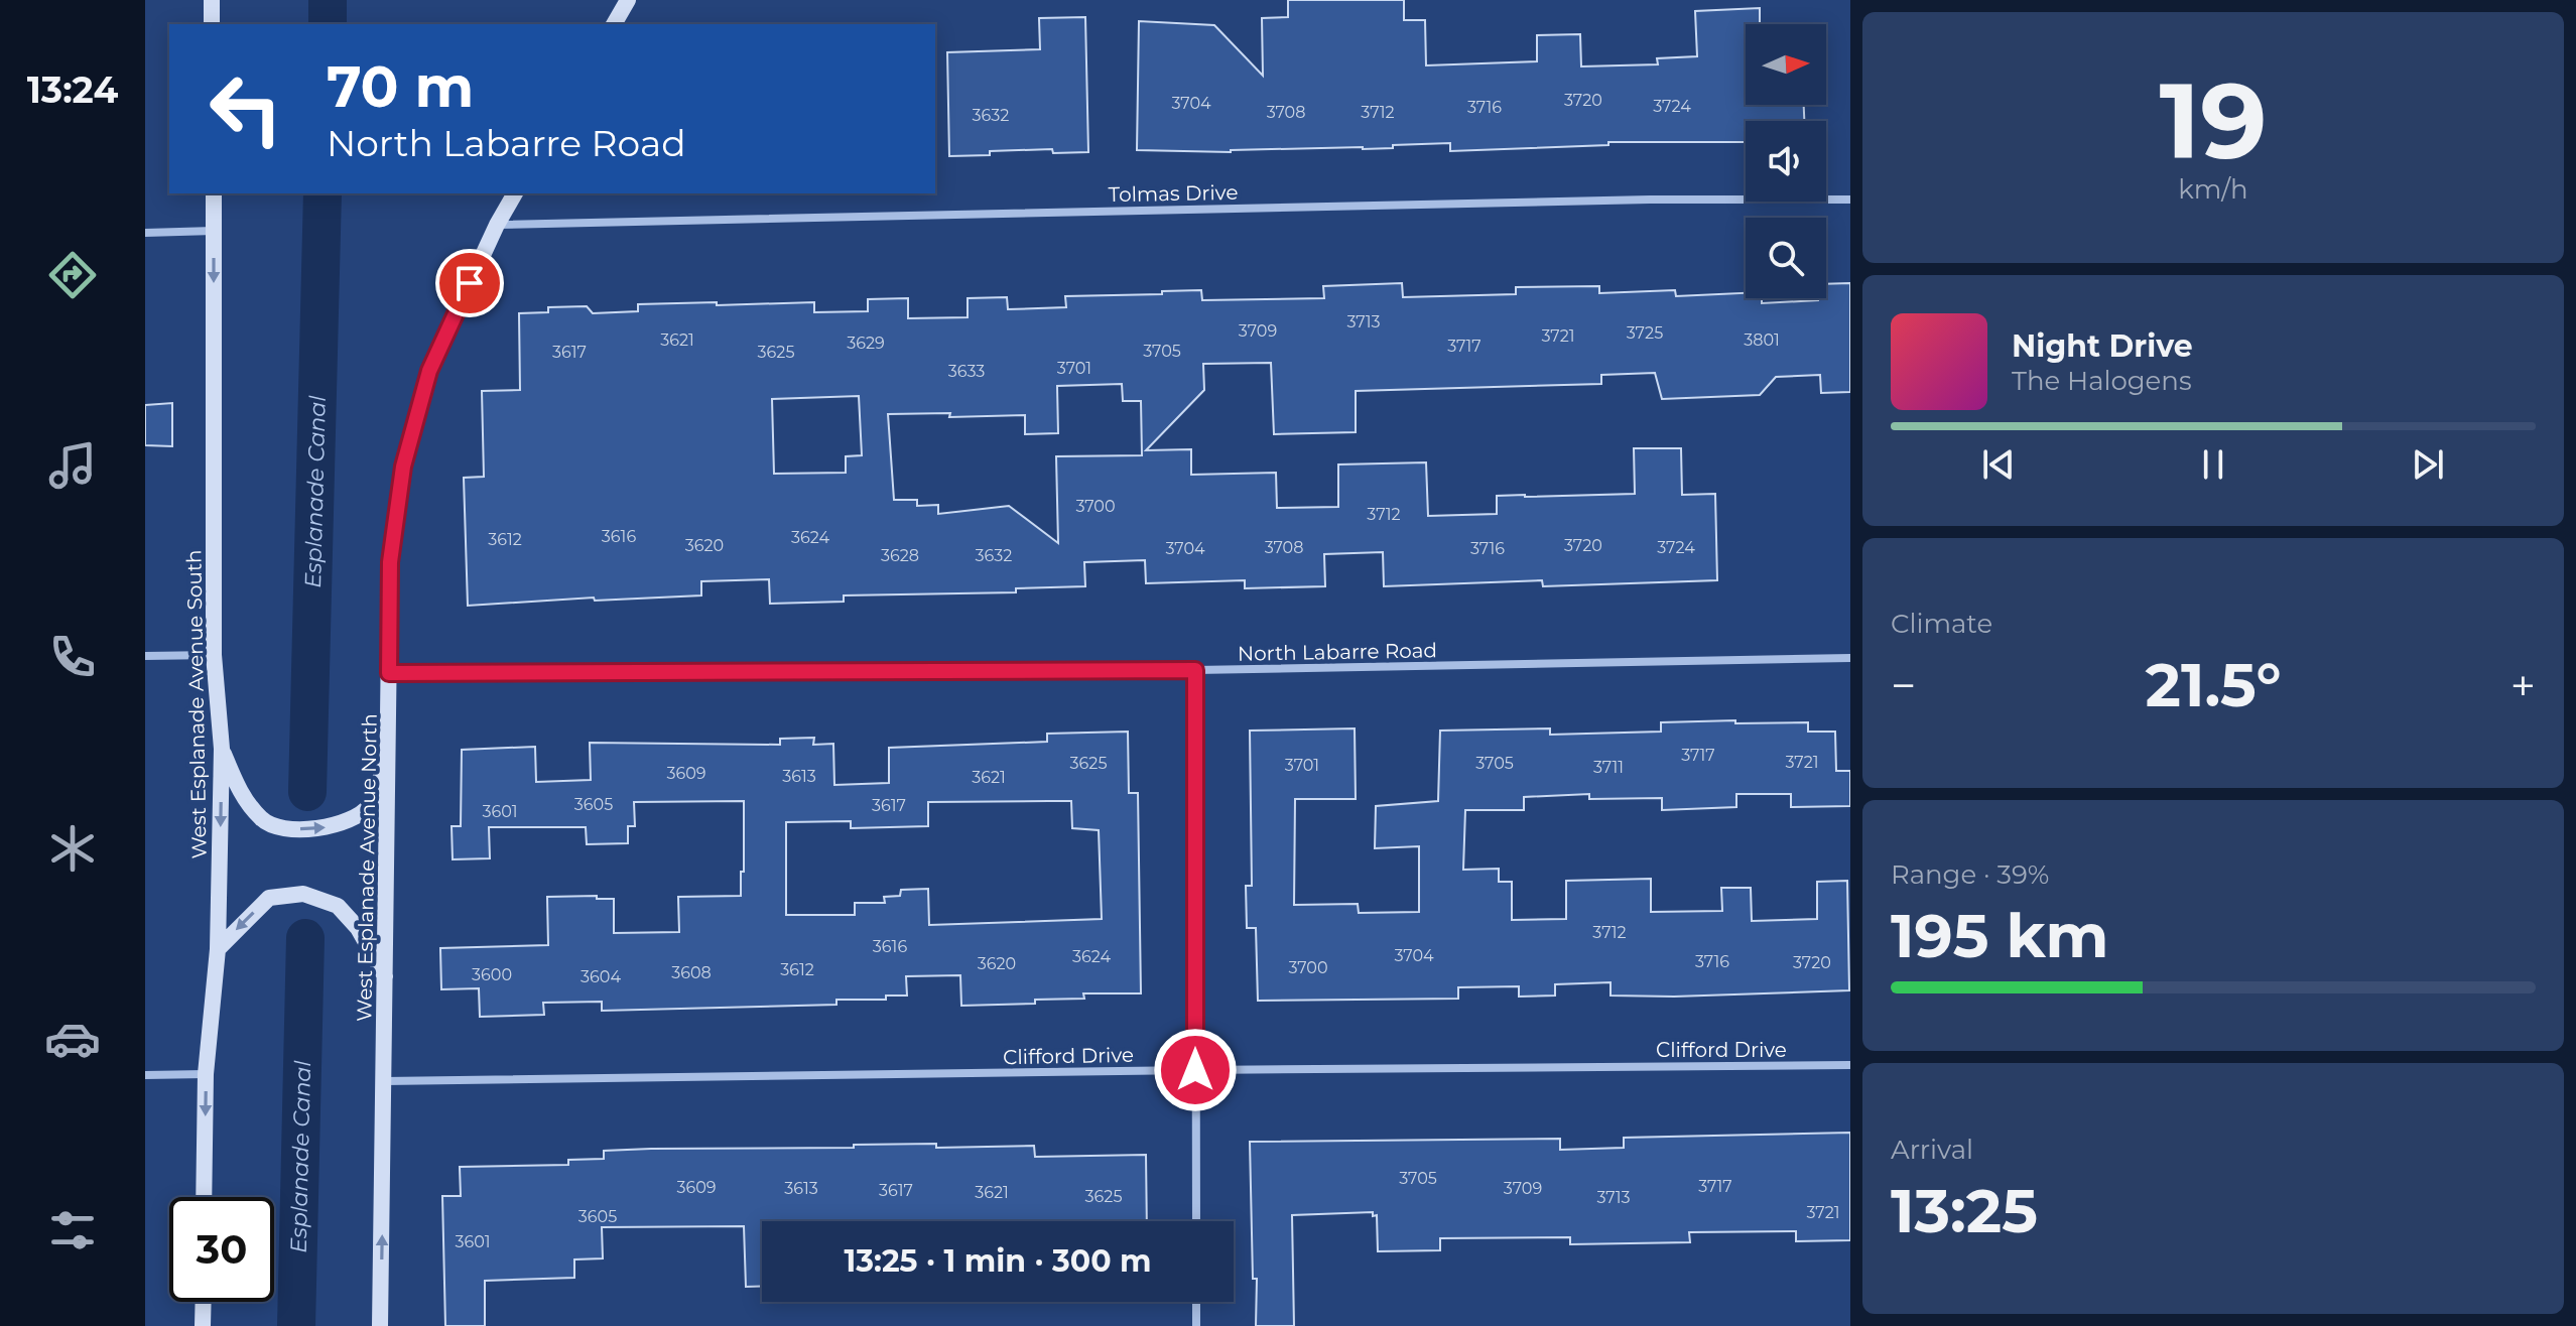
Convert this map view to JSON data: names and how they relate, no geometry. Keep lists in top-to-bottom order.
{
  "streets": {
    "main road": ["West Esplanade Avenue South", "West Esplanade Avenue North"],
    "street": ["Tolmas Drive", "North Labarre Road", "Clifford Drive"]
  },
  "crossings": [
    ["Tolmas Drive", "West Esplanade Avenue North"],
    ["North Labarre Road", "West Esplanade Avenue North"],
    ["West Esplanade Avenue North", "Clifford Drive"]
  ],
  "one_way": ["West Esplanade Avenue South"],
  "water": ["Esplanade Canal"],
  "house_numbers": [
    "3720",
    "3704",
    "3724",
    "3716",
    "3708",
    "3712",
    "3632",
    "3713",
    "3709",
    "3725",
    "3721",
    "3621",
    "3801",
    "3629",
    "3717",
    "3705",
    "3617",
    "3625",
    "3701",
    "3633",
    "3700",
    "3712",
    "3616",
    "3624",
    "3612",
    "3620",
    "3720",
    "3708",
    "3724",
    "3704",
    "3716",
    "3628",
    "3632",
    "3717",
    "3721",
    "3625",
    "3705",
    "3701",
    "3711",
    "3609",
    "3613",
    "3621",
    "3605",
    "3617",
    "3601",
    "3712",
    "3616",
    "3704",
    "3624",
    "3716",
    "3720",
    "3620",
    "3700",
    "3612",
    "3608",
    "3600",
    "3604",
    "3705",
    "3717",
    "3609",
    "3613",
    "3709",
    "3617",
    "3621",
    "3625",
    "3713",
    "3721",
    "3605",
    "3601"
  ],
  "north": "right",
  "page": {
    "tabs": "13:24",
    "tile": [
      ["19", "km/h"],
      "Climate",
      ["Range · 39%", "195 km"],
      ["Arrival", "13:25"]
    ],
    "turn": ["70 m", "North Labarre Road"],
    "song": ["Night Drive", "The Halogens"],
    "heat": ["−", "21.5°", "+"],
    "limit": "30",
    "trip": "13:25 · 1 min · 300 m"
  }
}
